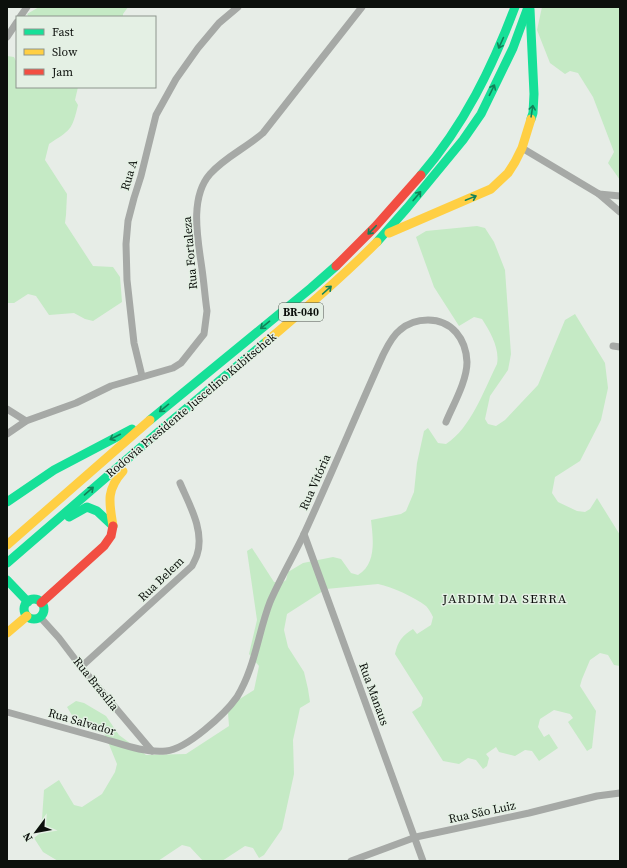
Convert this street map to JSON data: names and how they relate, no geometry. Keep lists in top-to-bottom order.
{
  "streets": {
    "main road": ["BR-040", "Rodovia Presidente Juscelino Kubitschek"],
    "street": [
      "Rua A",
      "Rua Fortaleza",
      "Rua Vitória",
      "Rua Belem",
      "Rua Brasília",
      "Rua Manaus",
      "Rua Salvador",
      "Rua São Luiz"
    ]
  },
  "crossings": [
    ["Rua A", "Rua Fortaleza"],
    ["Rua Vitória", "Rua Brasília"],
    ["Rua Vitória", "Rua Manaus"],
    ["Rua Vitória", "Rua Salvador"],
    ["Rua Belem", "Rua Brasília"],
    ["Rua Brasília", "Rua Salvador"],
    ["Rua Manaus", "Rua São Luiz"]
  ],
  "districts": ["JARDIM DA SERRA"],
  "legend": ["Fast", "Slow", "Jam"],
  "north": "bottom left"
}
